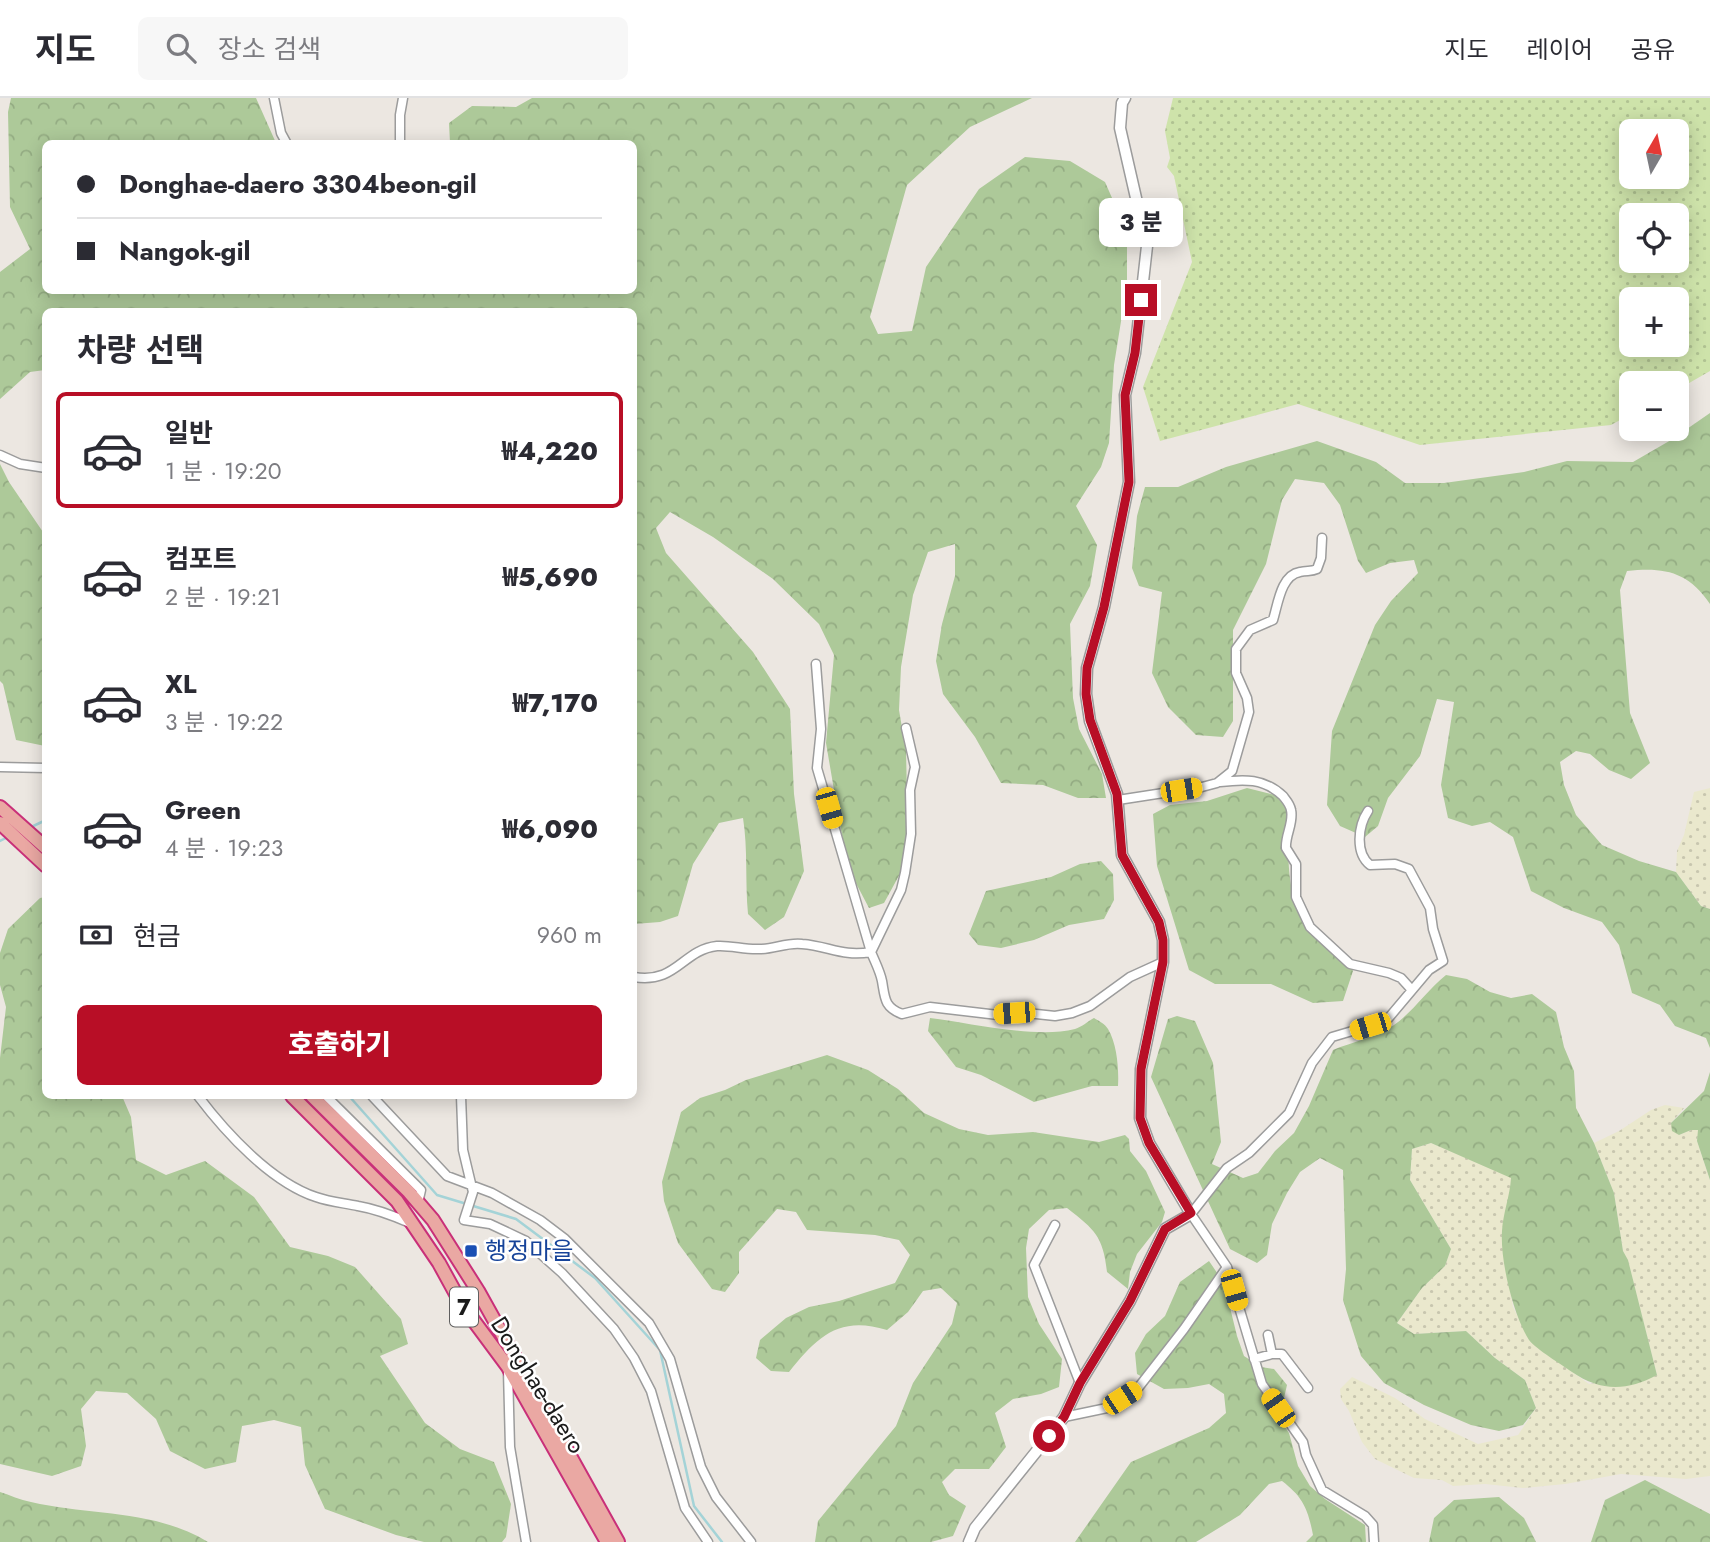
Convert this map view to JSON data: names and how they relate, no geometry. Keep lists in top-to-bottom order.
{
  "streets": {
    "highway": ["7", "Donghae-daero"]
  },
  "places": {
    "transit": ["행정마을"]
  },
  "north": "top",
  "page": {
    "header": "지도",
    "search": "장소 검색",
    "nav": ["지도", "레이어", "공유"],
    "map_buttons": ["+", "−"],
    "banner": ["Donghae-daero 3304beon-gil", "Nangok-gil"],
    "bubble": "3 분",
    "heading": "차량 선택",
    "list": [
      {
        "name": "일반",
        "note": "1 분 · 19:20",
        "value": "₩4,220"
      },
      {
        "name": "컴포트",
        "note": "2 분 · 19:21",
        "value": "₩5,690"
      },
      {
        "name": "XL",
        "note": "3 분 · 19:22",
        "value": "₩7,170"
      },
      {
        "name": "Green",
        "note": "4 분 · 19:23",
        "value": "₩6,090"
      }
    ],
    "pay": ["현금", "960 m"],
    "buttons": "호출하기"
  }
}
